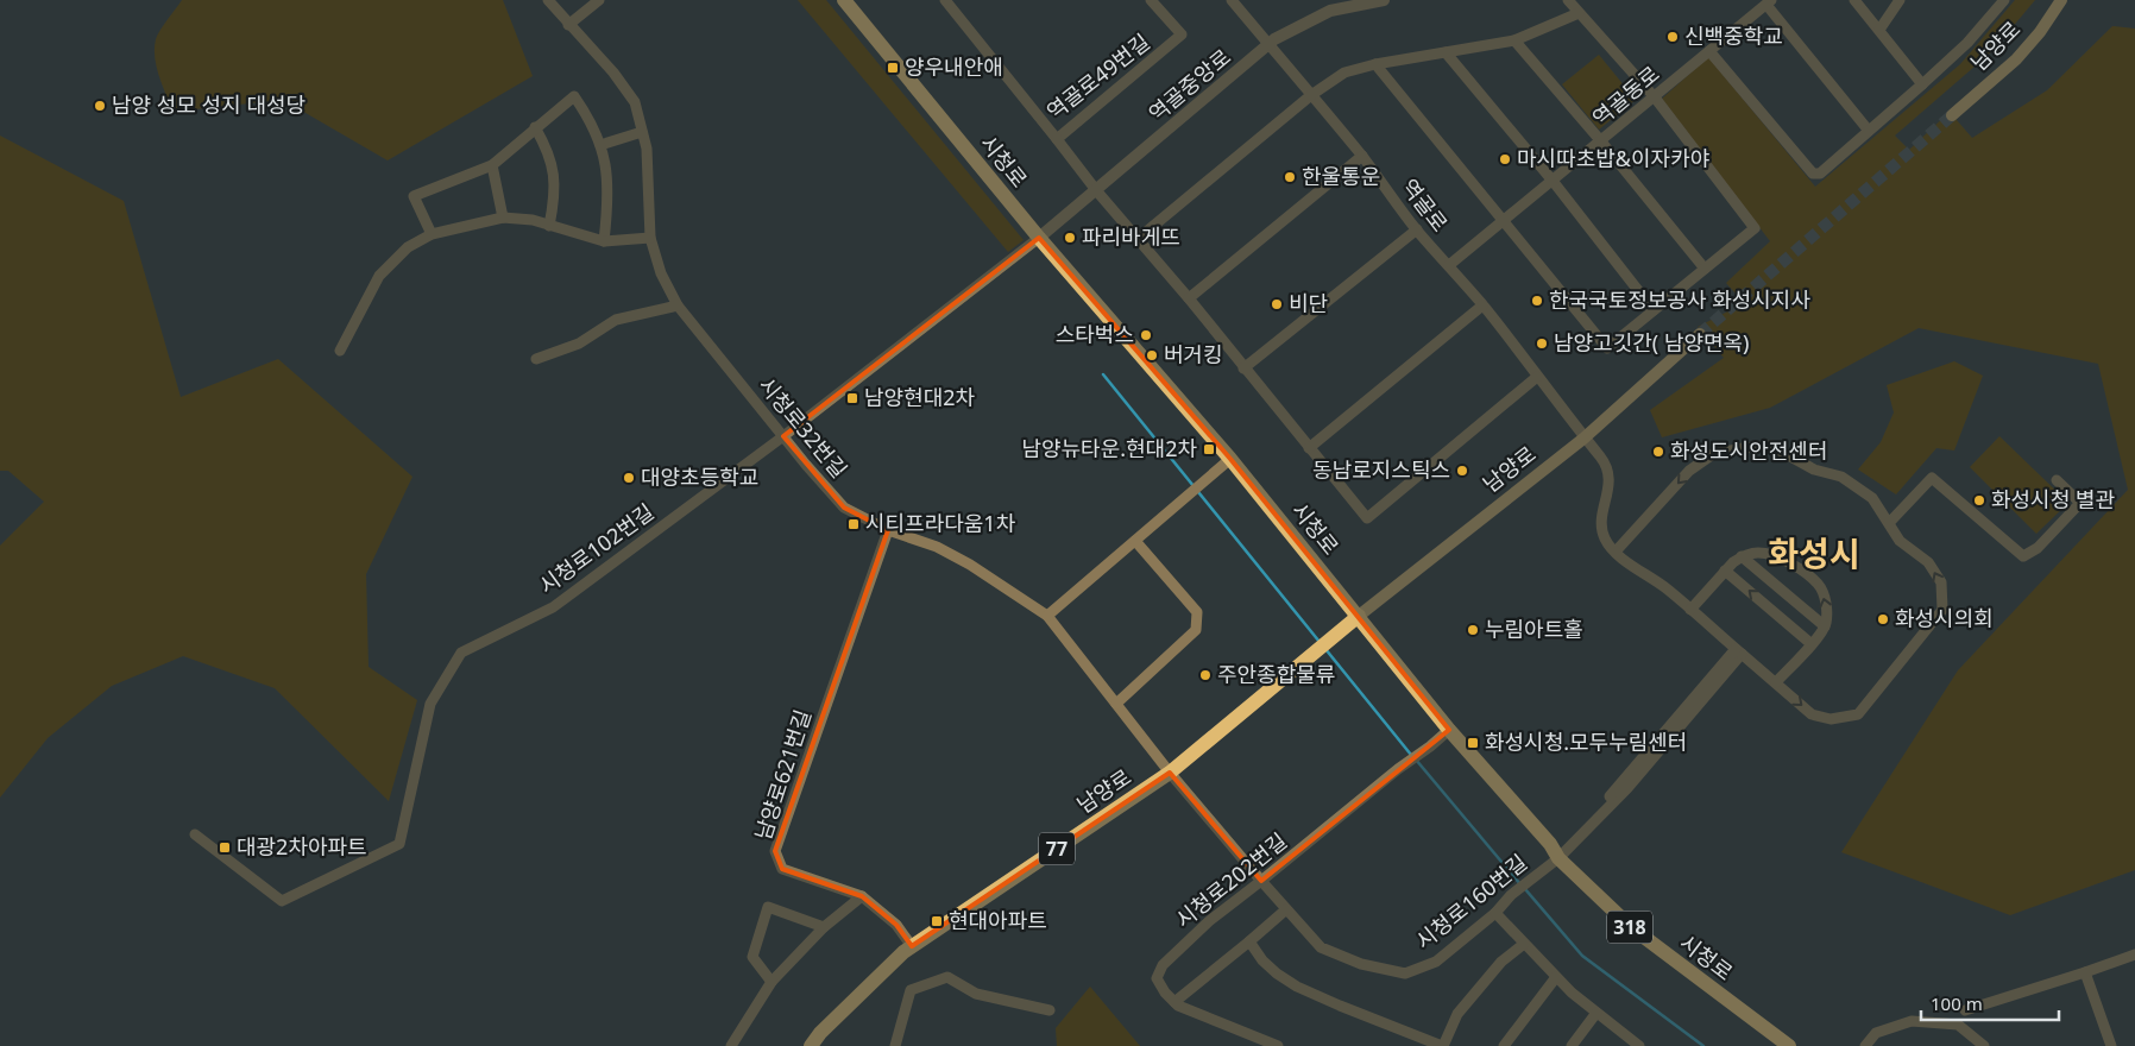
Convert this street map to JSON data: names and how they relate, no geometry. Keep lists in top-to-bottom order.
{
  "streets": {
    "main road": [
      "남양로",
      "시청로",
      "77",
      "318"
    ],
    "street": [
      "역골로49번길",
      "역골중앙로",
      "역골동로",
      "역골로",
      "시청로32번길",
      "시청로102번길",
      "남양로621번길",
      "시청로202번길",
      "시청로160번길"
    ]
  },
  "crossings": [
    ["남양로", "시청로"],
    ["남양로", "역골로"],
    ["남양로", "시청로32번길"],
    ["남양로", "시청로160번길"],
    ["역골중앙로", "시청로"],
    ["역골중앙로", "역골로"],
    ["역골중앙로", "시청로102번길"],
    ["역골동로", "역골로"],
    ["시청로", "시청로102번길"],
    ["시청로", "시청로202번길"],
    ["시청로", "시청로160번길"],
    ["시청로32번길", "시청로102번길"],
    ["시청로32번길", "남양로621번길"],
    ["시청로32번길", "시청로160번길"],
    ["시청로202번길", "시청로160번길"]
  ],
  "districts": ["화성시"],
  "places": {
    "other": [
      "신백중학교",
      "남양 성모 성지 대성당",
      "마시따초밥&이자카야",
      "한울통운",
      "파리바게뜨",
      "한국국토정보공사 화성시지사",
      "비단",
      "스타벅스",
      "남양고깃간( 남양면옥)",
      "버거킹",
      "화성도시안전센터",
      "동남로지스틱스",
      "대양초등학교",
      "화성시청 별관",
      "화성시의회",
      "누림아트홀",
      "주안종합물류"
    ],
    "transit": [
      "양우내안애",
      "남양현대2차",
      "남양뉴타운.현대2차",
      "시티프라다움1차",
      "화성시청.모두누림센터",
      "대광2차아파트",
      "현대아파트"
    ]
  },
  "scale_bar": "100 m"
}
